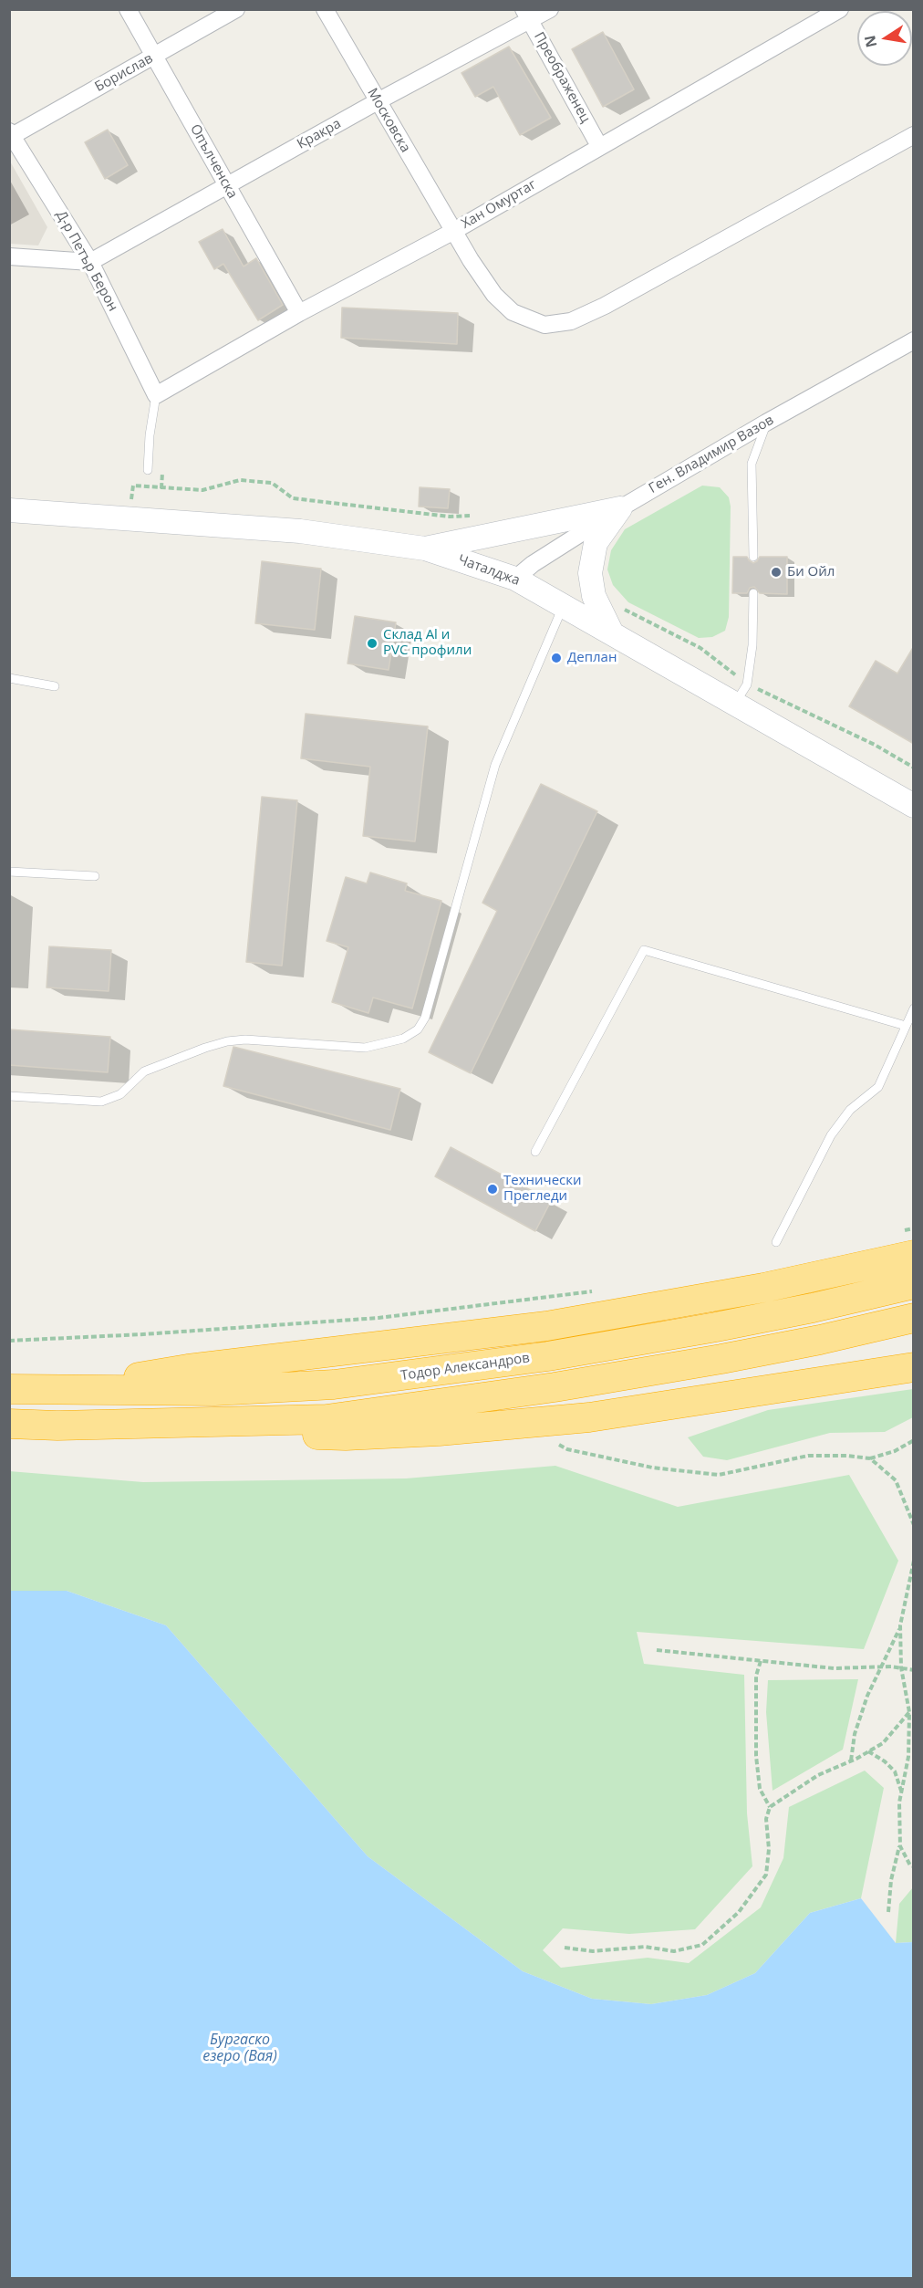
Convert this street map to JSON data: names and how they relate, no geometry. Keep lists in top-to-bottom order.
{
  "streets": {
    "highway": ["Тодор Александров"],
    "main road": ["Чаталджа"],
    "street": [
      "Борислав",
      "Преображенец",
      "Московска",
      "Кракра",
      "Опълченска",
      "Хан Омуртаг",
      "Д-р Петър Берон",
      "Ген. Владимир Вазов"
    ]
  },
  "crossings": [
    ["Борислав", "Опълченска"],
    ["Борислав", "Д-р Петър Берон"],
    ["Преображенец", "Кракра"],
    ["Преображенец", "Хан Омуртаг"],
    ["Московска", "Кракра"],
    ["Московска", "Хан Омуртаг"],
    ["Кракра", "Опълченска"],
    ["Кракра", "Д-р Петър Берон"],
    ["Опълченска", "Хан Омуртаг"],
    ["Хан Омуртаг", "Д-р Петър Берон"],
    ["Ген. Владимир Вазов", "Чаталджа"]
  ],
  "water": ["Бургаско езеро (Вая)"],
  "places": [
    "Би Ойл",
    "Склад Al и PVC профили",
    "Деплан",
    "Технически Прегледи"
  ],
  "north": "left"
}
